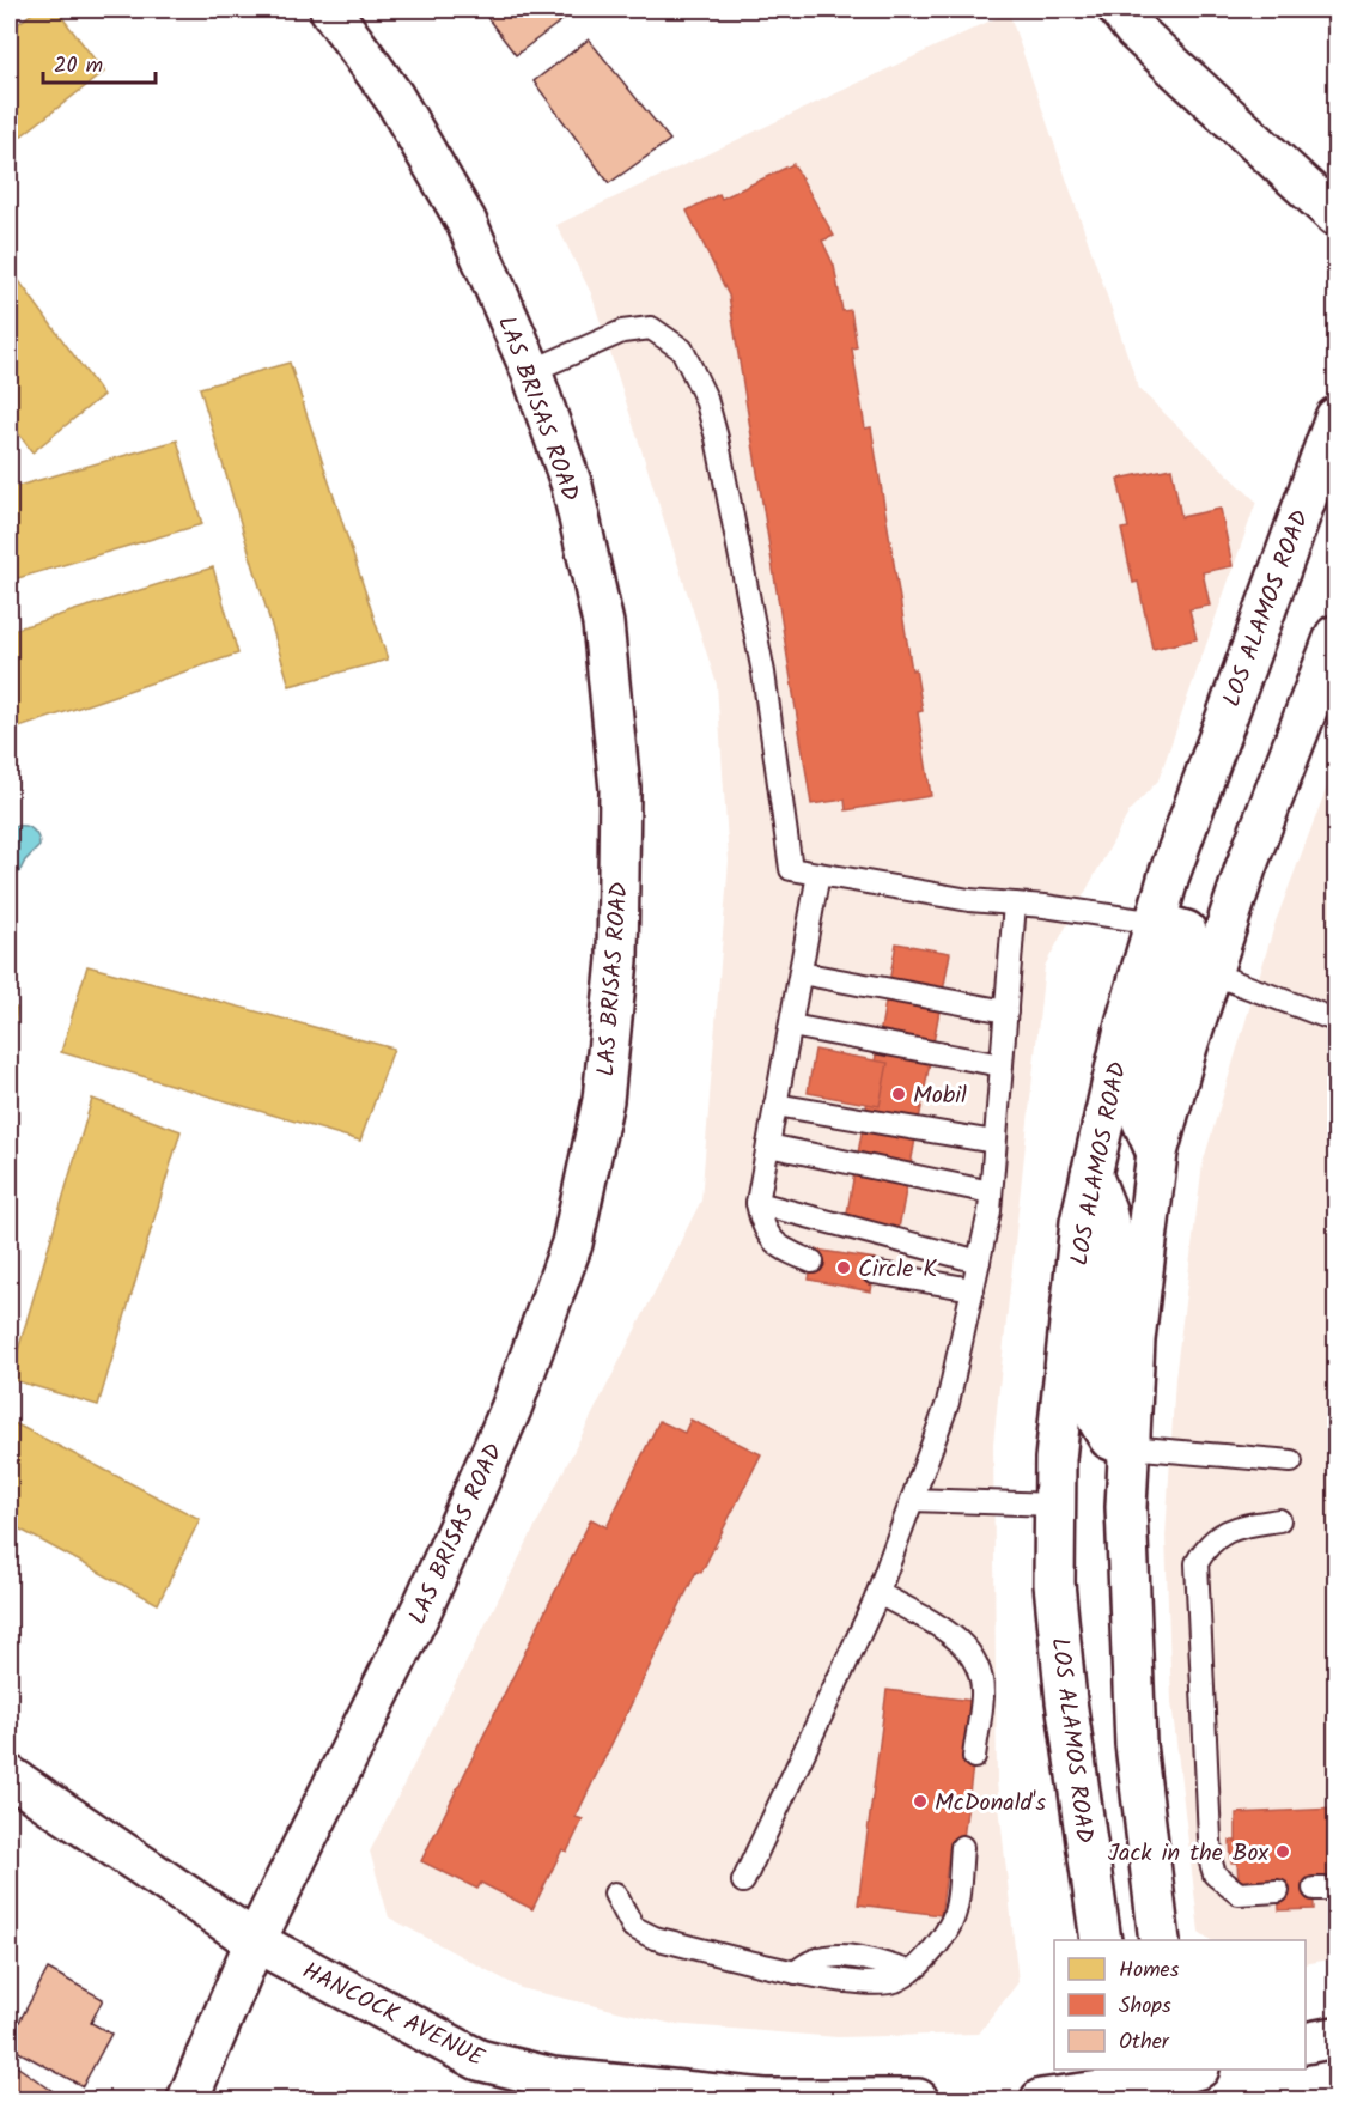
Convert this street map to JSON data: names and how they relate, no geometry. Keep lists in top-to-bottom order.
{
  "streets": {
    "main road": ["LAS BRISAS ROAD", "LOS ALAMOS ROAD", "HANCOCK AVENUE"]
  },
  "crossings": [
    ["LAS BRISAS ROAD", "HANCOCK AVENUE"]
  ],
  "places": [
    "Mobil",
    "Circle K",
    "McDonald's",
    "Jack in the Box"
  ],
  "legend": ["Homes", "Shops", "Other"],
  "scale_bar": "20 m"
}
